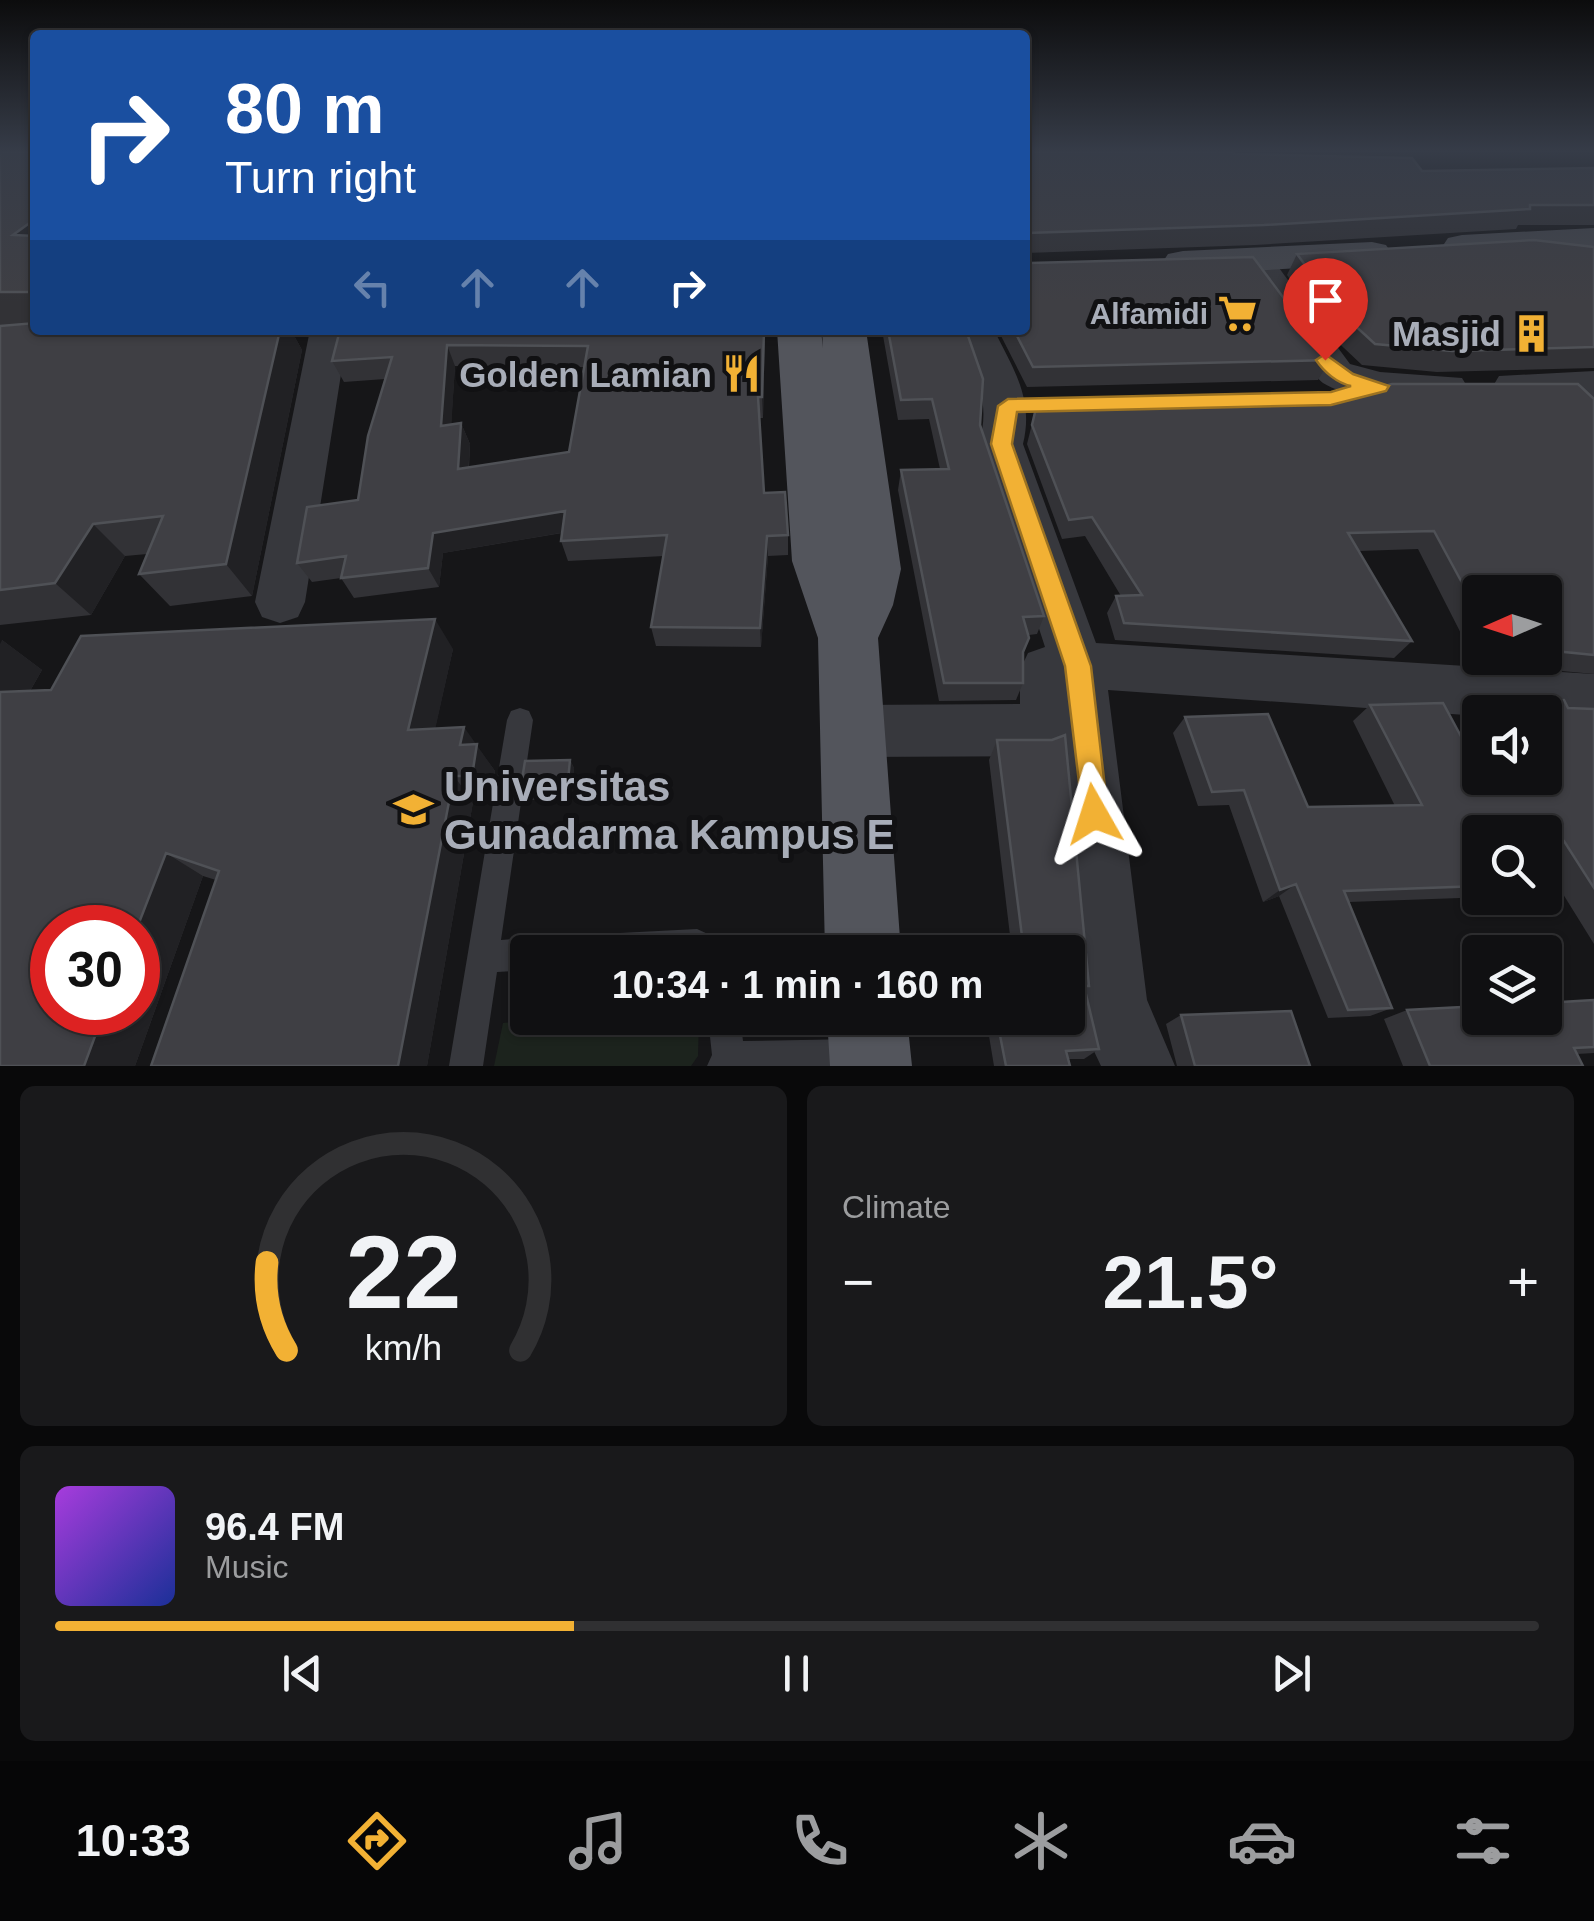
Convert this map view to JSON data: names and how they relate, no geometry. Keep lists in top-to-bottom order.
{
  "places": {
    "supermarket": ["Alfamidi"],
    "building": ["Masjid"],
    "restaurant": ["Golden Lamian"],
    "school or university": ["Universitas Gunadarma Kampus E"]
  },
  "north": "left",
  "page": {
    "turn": ["80 m", "Turn right"],
    "limit": "30",
    "trip": "10:34 · 1 min · 160 m",
    "tile": "Climate",
    "heat": ["−", "21.5°", "+"],
    "song": ["96.4 FM", "Music"],
    "tabs": "10:33",
    "gauge": ["22", "km/h"]
  }
}
